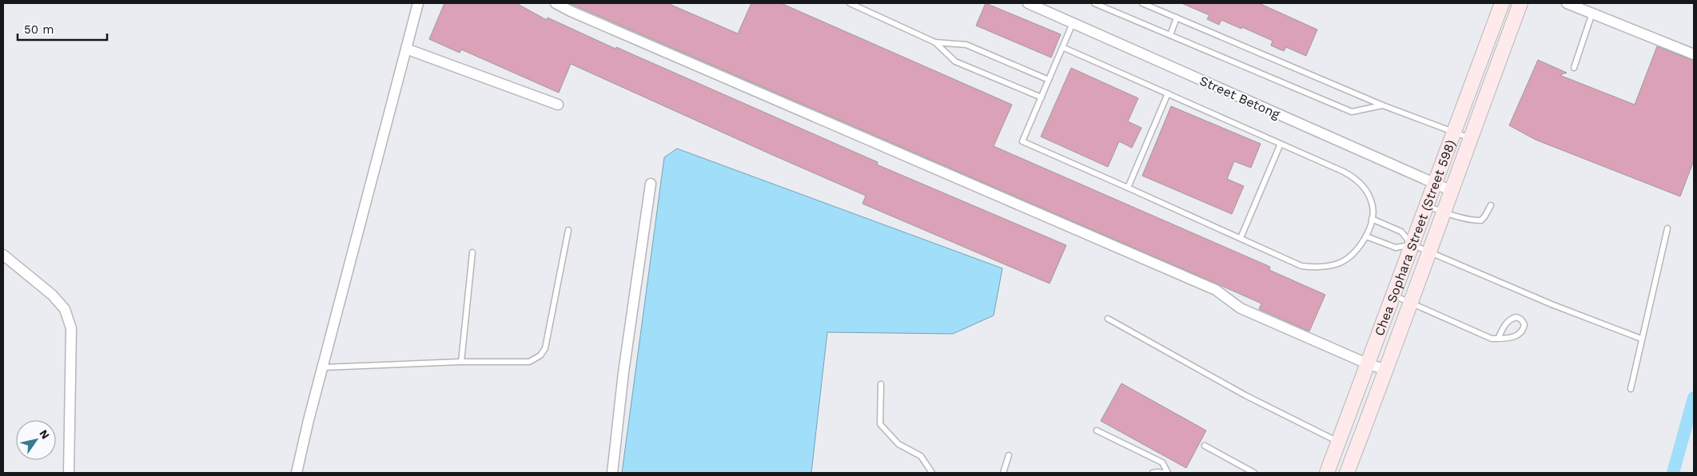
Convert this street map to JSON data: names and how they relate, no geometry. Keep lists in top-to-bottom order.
{
  "streets": {
    "main road": ["Chea Sophara Street (Street 598)"],
    "street": ["Street Betong"]
  },
  "crossings": [
    ["Street Betong", "Chea Sophara Street (Street 598)"]
  ],
  "scale_bar": "50 m",
  "north": "top right"
}
